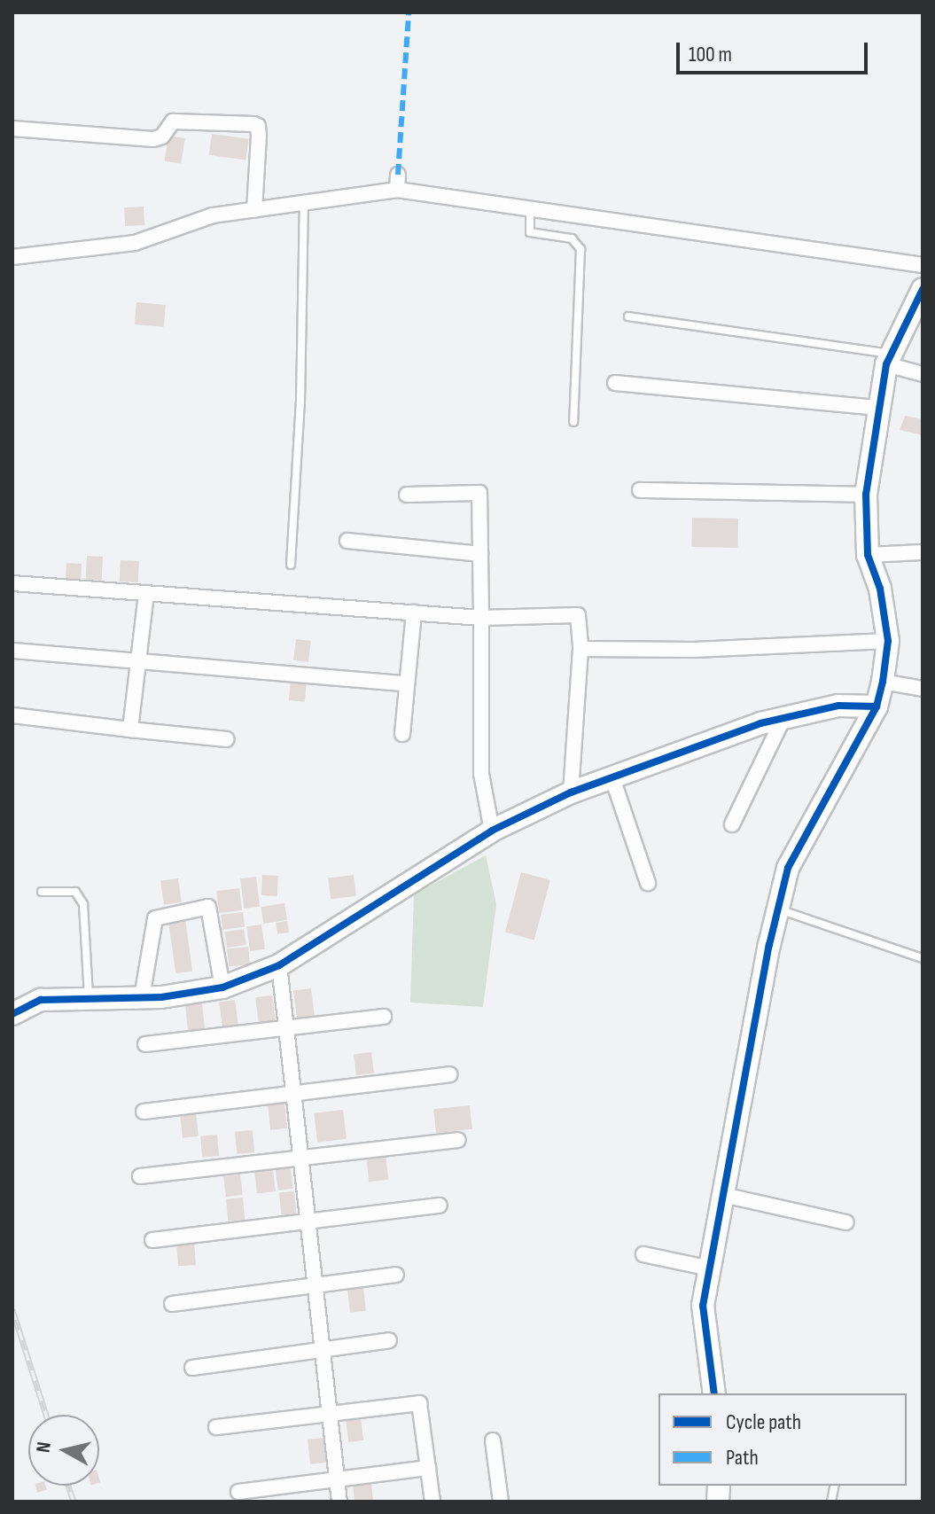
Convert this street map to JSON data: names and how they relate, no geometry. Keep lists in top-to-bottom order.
{
  "legend": ["Cycle path", "Path"],
  "scale_bar": "100 m",
  "north": "left"
}
